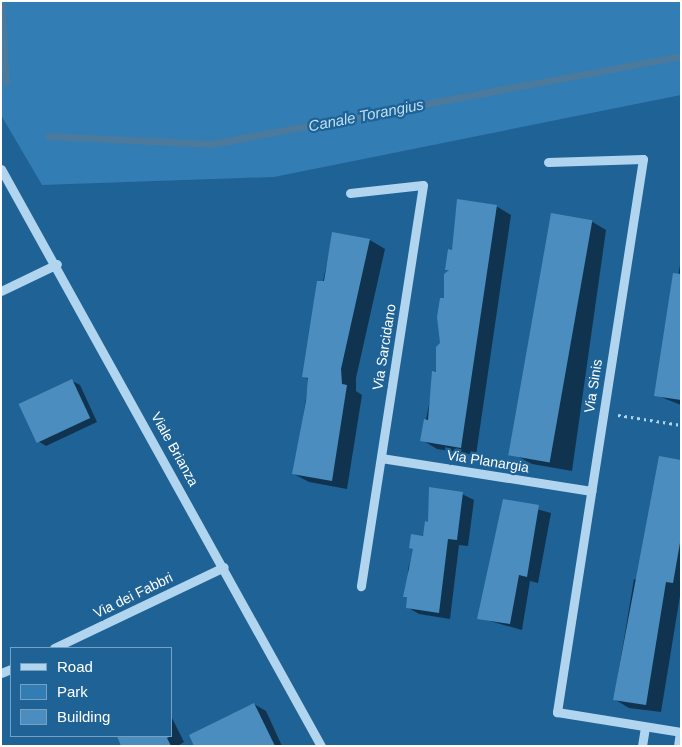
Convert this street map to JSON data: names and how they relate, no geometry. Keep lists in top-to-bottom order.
{
  "streets": {
    "street": [
      "Via Sarcidano",
      "Via Sinis",
      "Viale Brianza",
      "Via Planargia",
      "Via dei Fabbri"
    ]
  },
  "crossings": [
    ["Via Sarcidano", "Via Planargia"],
    ["Via Sinis", "Via Planargia"],
    ["Viale Brianza", "Via dei Fabbri"]
  ],
  "water": ["Canale Torangius"],
  "legend": ["Road", "Park", "Building"]
}
